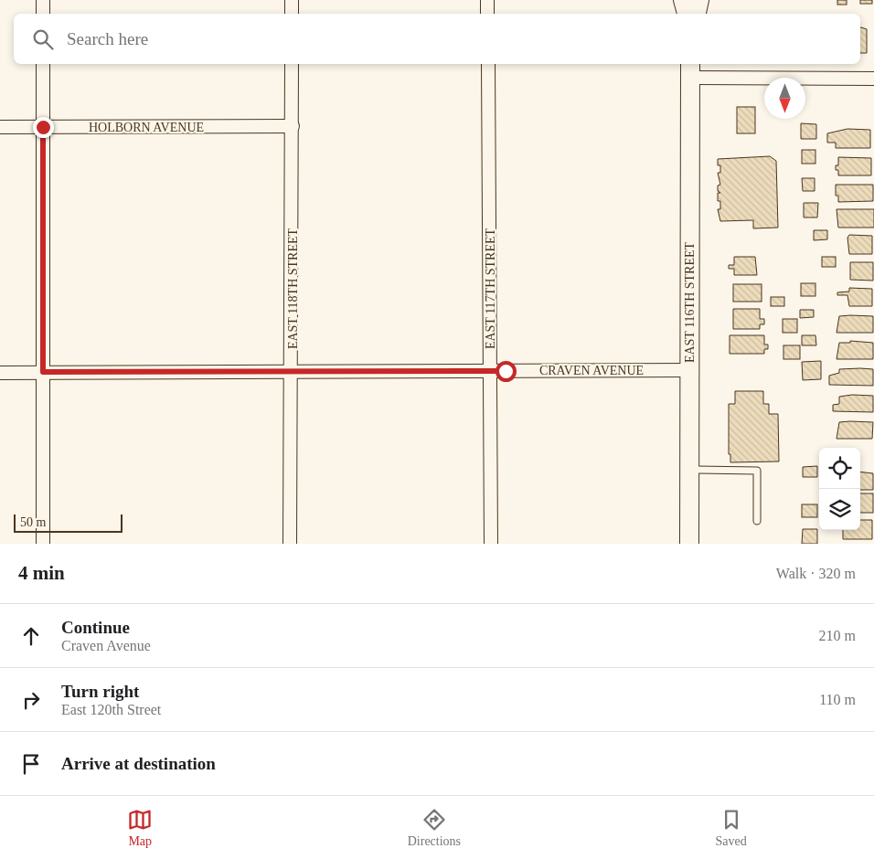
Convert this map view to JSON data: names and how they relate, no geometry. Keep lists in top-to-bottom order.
{
  "streets": {
    "main road": ["EAST 116TH STREET"],
    "street": [
      "HOLBORN AVENUE",
      "EAST 118TH STREET",
      "EAST 117TH STREET",
      "CRAVEN AVENUE"
    ]
  },
  "crossings": [
    ["HOLBORN AVENUE", "EAST 118TH STREET"],
    ["EAST 118TH STREET", "CRAVEN AVENUE"],
    ["EAST 117TH STREET", "CRAVEN AVENUE"],
    ["EAST 116TH STREET", "CRAVEN AVENUE"]
  ],
  "scale_bar": "50 m",
  "north": "bottom",
  "page": {
    "search": "Search here",
    "scale": "50 m",
    "heading": ["4 min", "Walk · 320 m"],
    "list": [
      ["Continue", "Craven Avenue", "210 m"],
      ["Turn right", "East 120th Street", "110 m"],
      "Arrive at destination"
    ],
    "nav": ["Map", "Directions", "Saved"]
  }
}
